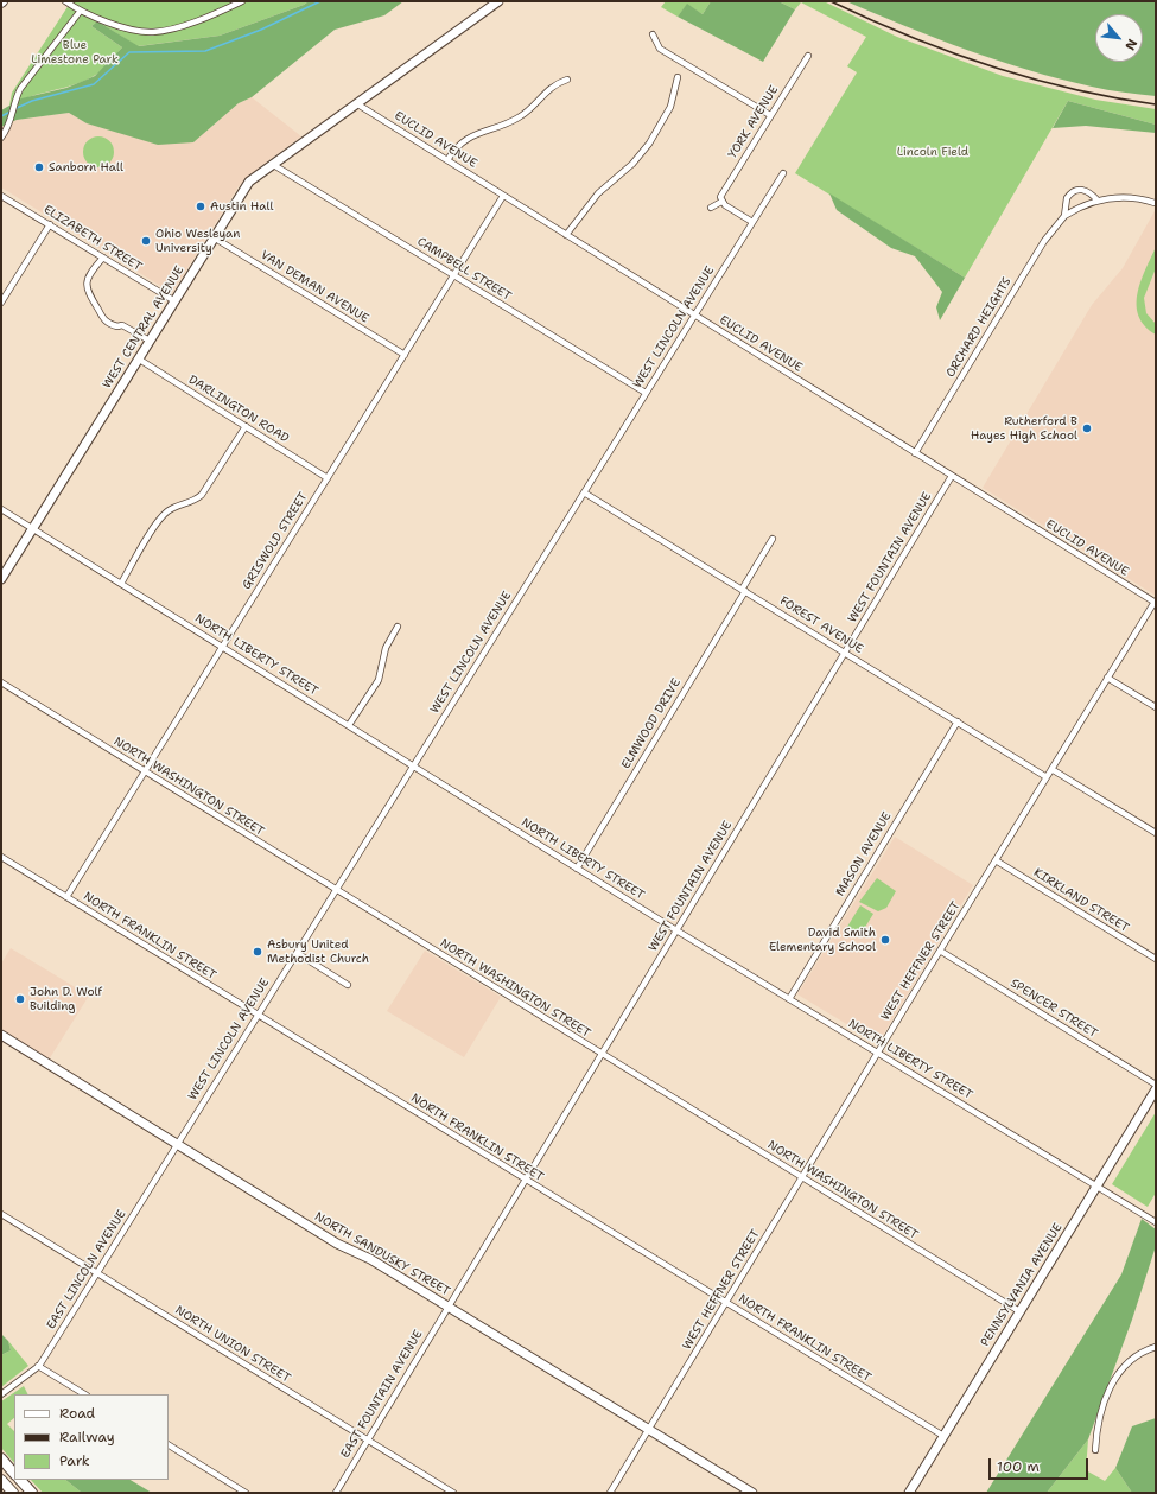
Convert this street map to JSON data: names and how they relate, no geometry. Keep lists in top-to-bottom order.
{
  "streets": {
    "street": [
      "YORK AVENUE",
      "EUCLID AVENUE",
      "ELIZABETH STREET",
      "CAMPBELL STREET",
      "VAN DEMAN AVENUE",
      "WEST CENTRAL AVENUE",
      "WEST LINCOLN AVENUE",
      "ORCHARD HEIGHTS",
      "DARLINGTON ROAD",
      "GRISWOLD STREET",
      "WEST FOUNTAIN AVENUE",
      "FOREST AVENUE",
      "NORTH LIBERTY STREET",
      "ELMWOOD DRIVE",
      "NORTH WASHINGTON STREET",
      "MASON AVENUE",
      "KIRKLAND STREET",
      "NORTH FRANKLIN STREET",
      "WEST HEFFNER STREET",
      "SPENCER STREET",
      "NORTH SANDUSKY STREET",
      "EAST LINCOLN AVENUE",
      "PENNSYLVANIA AVENUE",
      "NORTH UNION STREET",
      "EAST FOUNTAIN AVENUE"
    ]
  },
  "crossings": [
    ["EUCLID AVENUE", "WEST CENTRAL AVENUE"],
    ["EUCLID AVENUE", "WEST LINCOLN AVENUE"],
    ["EUCLID AVENUE", "ORCHARD HEIGHTS"],
    ["EUCLID AVENUE", "GRISWOLD STREET"],
    ["EUCLID AVENUE", "WEST FOUNTAIN AVENUE"],
    ["EUCLID AVENUE", "WEST HEFFNER STREET"],
    ["ELIZABETH STREET", "WEST CENTRAL AVENUE"],
    ["CAMPBELL STREET", "WEST CENTRAL AVENUE"],
    ["CAMPBELL STREET", "WEST LINCOLN AVENUE"],
    ["CAMPBELL STREET", "GRISWOLD STREET"],
    ["VAN DEMAN AVENUE", "WEST CENTRAL AVENUE"],
    ["VAN DEMAN AVENUE", "GRISWOLD STREET"],
    ["WEST CENTRAL AVENUE", "DARLINGTON ROAD"],
    ["WEST CENTRAL AVENUE", "NORTH LIBERTY STREET"],
    ["WEST LINCOLN AVENUE", "FOREST AVENUE"],
    ["WEST LINCOLN AVENUE", "NORTH LIBERTY STREET"],
    ["WEST LINCOLN AVENUE", "NORTH WASHINGTON STREET"],
    ["WEST LINCOLN AVENUE", "NORTH FRANKLIN STREET"],
    ["WEST LINCOLN AVENUE", "NORTH SANDUSKY STREET"],
    ["WEST LINCOLN AVENUE", "EAST LINCOLN AVENUE"],
    ["DARLINGTON ROAD", "GRISWOLD STREET"],
    ["GRISWOLD STREET", "NORTH LIBERTY STREET"],
    ["GRISWOLD STREET", "NORTH WASHINGTON STREET"],
    ["GRISWOLD STREET", "NORTH FRANKLIN STREET"],
    ["WEST FOUNTAIN AVENUE", "FOREST AVENUE"],
    ["WEST FOUNTAIN AVENUE", "NORTH LIBERTY STREET"],
    ["WEST FOUNTAIN AVENUE", "NORTH WASHINGTON STREET"],
    ["WEST FOUNTAIN AVENUE", "NORTH FRANKLIN STREET"],
    ["WEST FOUNTAIN AVENUE", "NORTH SANDUSKY STREET"],
    ["WEST FOUNTAIN AVENUE", "EAST FOUNTAIN AVENUE"],
    ["FOREST AVENUE", "ELMWOOD DRIVE"],
    ["FOREST AVENUE", "MASON AVENUE"],
    ["FOREST AVENUE", "WEST HEFFNER STREET"],
    ["NORTH LIBERTY STREET", "ELMWOOD DRIVE"],
    ["NORTH LIBERTY STREET", "MASON AVENUE"],
    ["NORTH LIBERTY STREET", "WEST HEFFNER STREET"],
    ["NORTH LIBERTY STREET", "PENNSYLVANIA AVENUE"],
    ["NORTH WASHINGTON STREET", "WEST HEFFNER STREET"],
    ["NORTH WASHINGTON STREET", "PENNSYLVANIA AVENUE"],
    ["KIRKLAND STREET", "WEST HEFFNER STREET"],
    ["NORTH FRANKLIN STREET", "WEST HEFFNER STREET"],
    ["NORTH FRANKLIN STREET", "PENNSYLVANIA AVENUE"],
    ["WEST HEFFNER STREET", "SPENCER STREET"],
    ["WEST HEFFNER STREET", "NORTH SANDUSKY STREET"],
    ["NORTH SANDUSKY STREET", "EAST LINCOLN AVENUE"],
    ["NORTH SANDUSKY STREET", "EAST FOUNTAIN AVENUE"],
    ["EAST LINCOLN AVENUE", "NORTH UNION STREET"],
    ["NORTH UNION STREET", "EAST FOUNTAIN AVENUE"]
  ],
  "parks": ["Blue Limestone Park", "Lincoln Field"],
  "places": [
    "Sanborn Hall",
    "Austin Hall",
    "Ohio Wesleyan University",
    "Rutherford B Hayes High School",
    "David Smith Elementary School",
    "Asbury United Methodist Church",
    "John D. Wolf Building"
  ],
  "legend": ["Road", "Railway", "Park"],
  "scale_bar": "100 m",
  "north": "bottom right"
}
